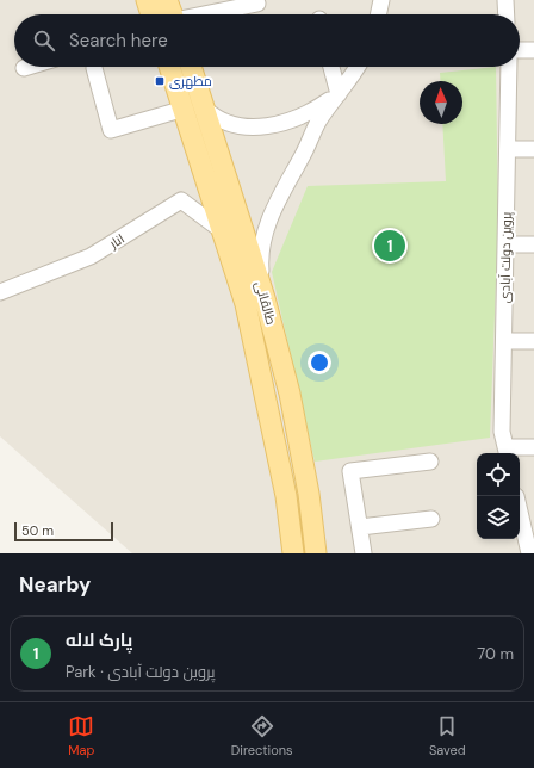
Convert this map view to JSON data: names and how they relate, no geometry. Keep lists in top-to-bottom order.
{
  "streets": {
    "main road": ["طالقانی"],
    "street": ["انار", "پروین دولت آبادی"]
  },
  "crossings": [
    ["انار", "طالقانی"]
  ],
  "places": {
    "transit": ["مطهری"]
  },
  "scale_bar": "50 m",
  "north": "top",
  "page": {
    "search": "Search here",
    "pins": "1",
    "scale": "50 m",
    "heading": "Nearby",
    "list": [
      {
        "mark": "1",
        "name": "پارک لاله",
        "note": "Park · پروین دولت آبادی",
        "value": "70 m"
      }
    ],
    "nav": ["Map", "Directions", "Saved"]
  }
}
